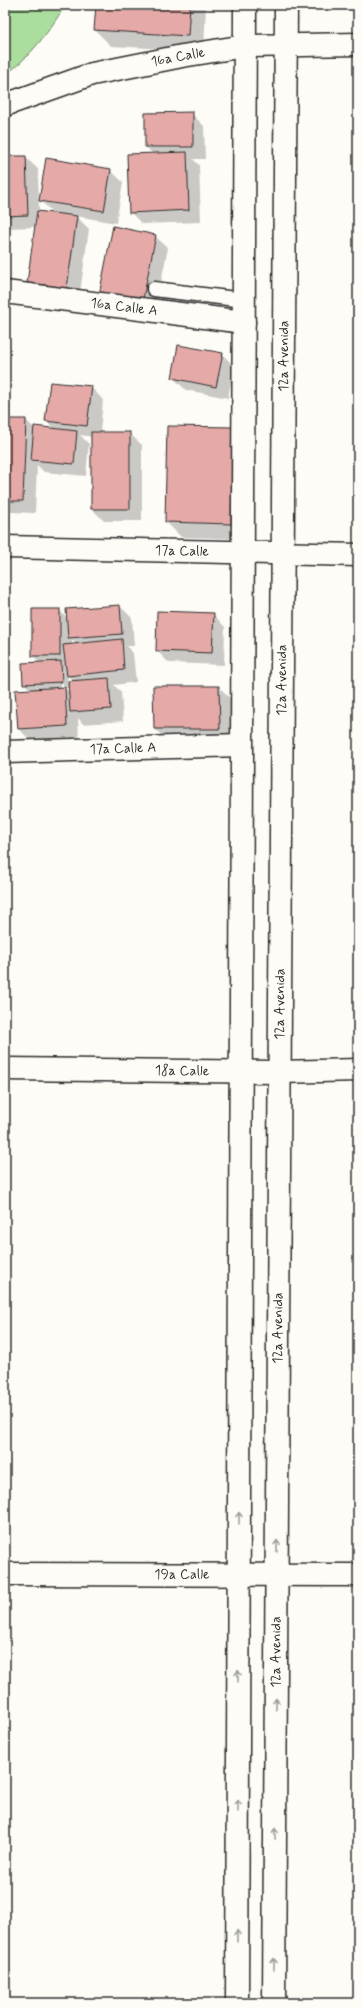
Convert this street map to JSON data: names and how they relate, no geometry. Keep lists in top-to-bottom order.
{
  "streets": {
    "main road": [
      "16a Calle",
      "16a Calle A",
      "12a Avenida",
      "17a Calle",
      "17a Calle A",
      "18a Calle",
      "19a Calle"
    ]
  },
  "crossings": [
    ["16a Calle", "12a Avenida"],
    ["12a Avenida", "17a Calle"],
    ["12a Avenida", "18a Calle"],
    ["12a Avenida", "19a Calle"]
  ]
}
